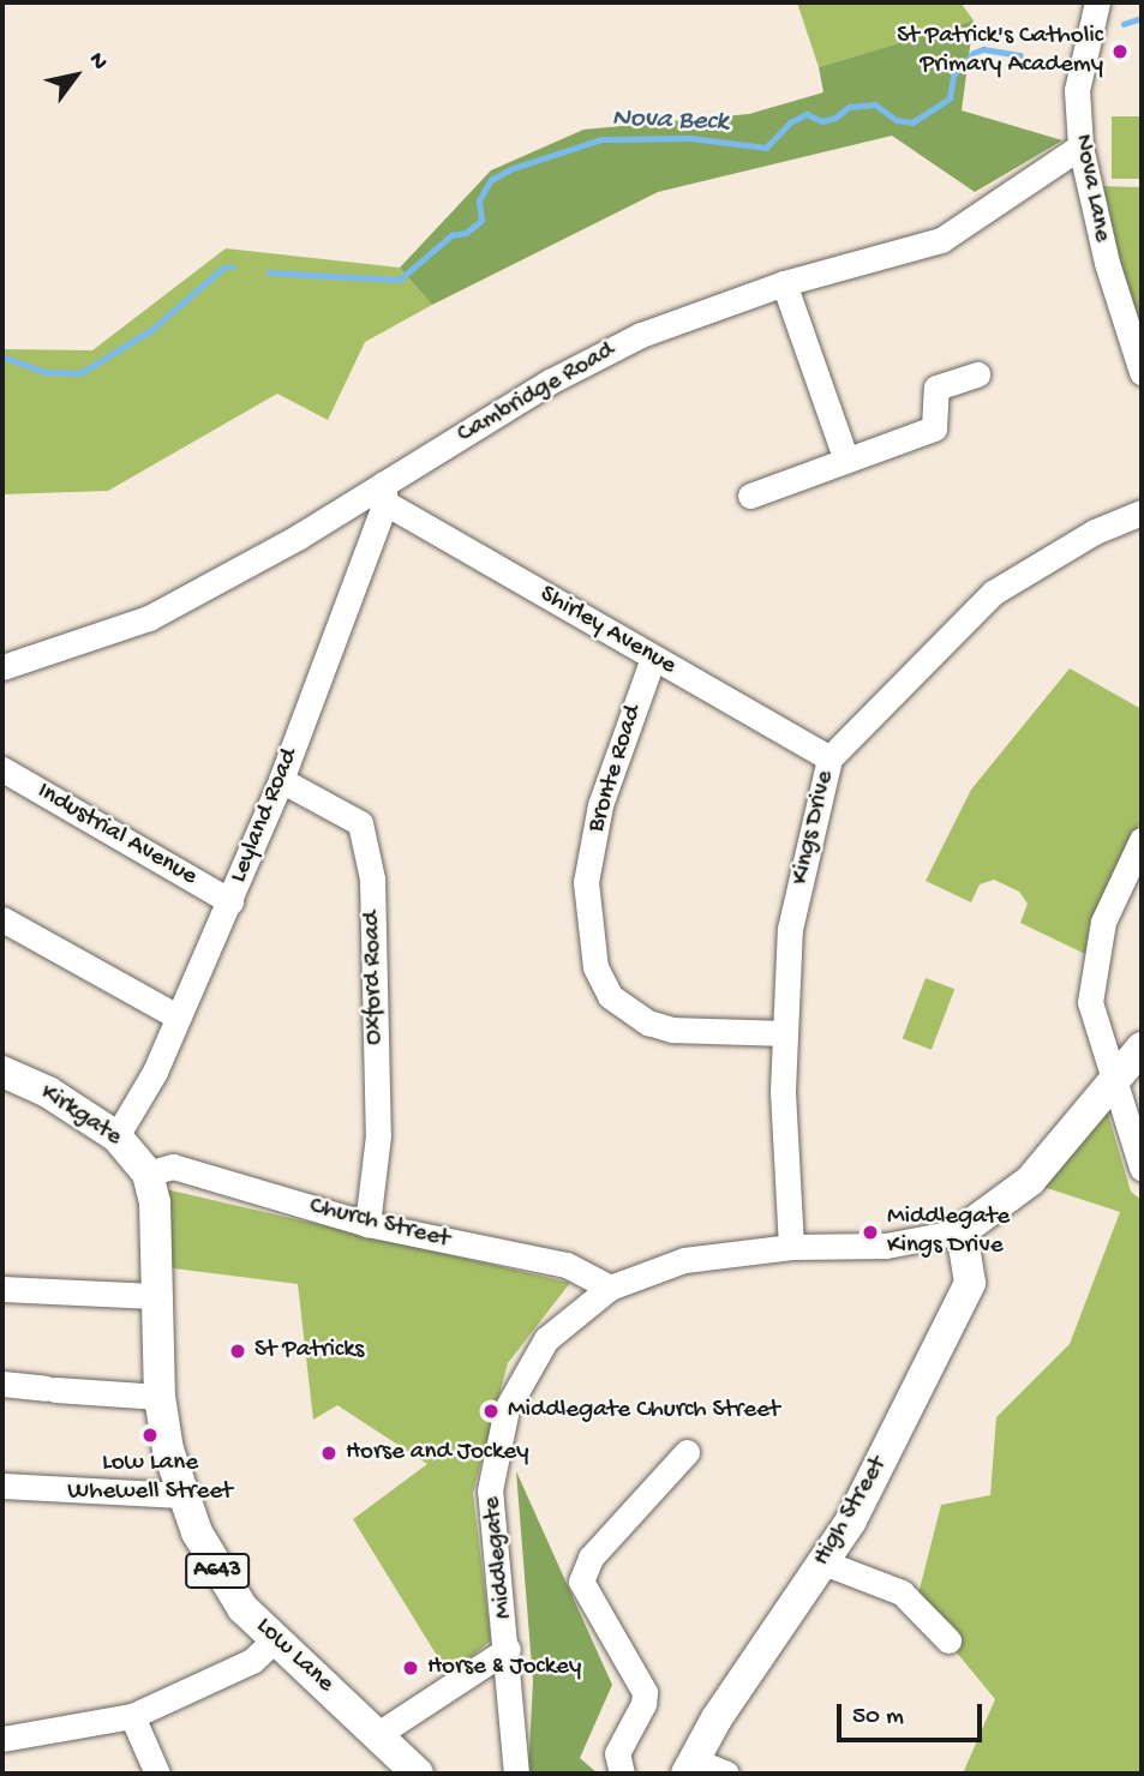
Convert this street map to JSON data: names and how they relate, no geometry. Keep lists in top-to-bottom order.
{
  "streets": {
    "main road": [
      "Kirkgate",
      "High Street",
      "A643",
      "Low Lane"
    ],
    "street": [
      "Nova Lane",
      "Cambridge Road",
      "Shirley Avenue",
      "Bronte Road",
      "Leyland Road",
      "Kings Drive",
      "Industrial Avenue",
      "Oxford Road",
      "Church Street",
      "Middlegate"
    ]
  },
  "crossings": [
    ["Nova Lane", "Cambridge Road"],
    ["Cambridge Road", "Shirley Avenue"],
    ["Cambridge Road", "Leyland Road"],
    ["Shirley Avenue", "Bronte Road"],
    ["Shirley Avenue", "Leyland Road"],
    ["Shirley Avenue", "Kings Drive"],
    ["Bronte Road", "Kings Drive"],
    ["Leyland Road", "Industrial Avenue"],
    ["Leyland Road", "Oxford Road"],
    ["Leyland Road", "Kirkgate"],
    ["Kings Drive", "Middlegate"],
    ["Oxford Road", "Church Street"],
    ["Kirkgate", "Church Street"],
    ["Kirkgate", "Low Lane"],
    ["Church Street", "Middlegate"],
    ["Church Street", "Low Lane"],
    ["High Street", "Middlegate"]
  ],
  "water": ["Nova Beck"],
  "places": [
    "St Patrick's Catholic Primary Academy",
    "Middlegate Kings Drive",
    "St Patricks",
    "Middlegate Church Street",
    "Low Lane Whewell Street",
    "Horse and Jockey",
    "Horse & Jockey"
  ],
  "scale_bar": "50 m",
  "north": "top right"
}
